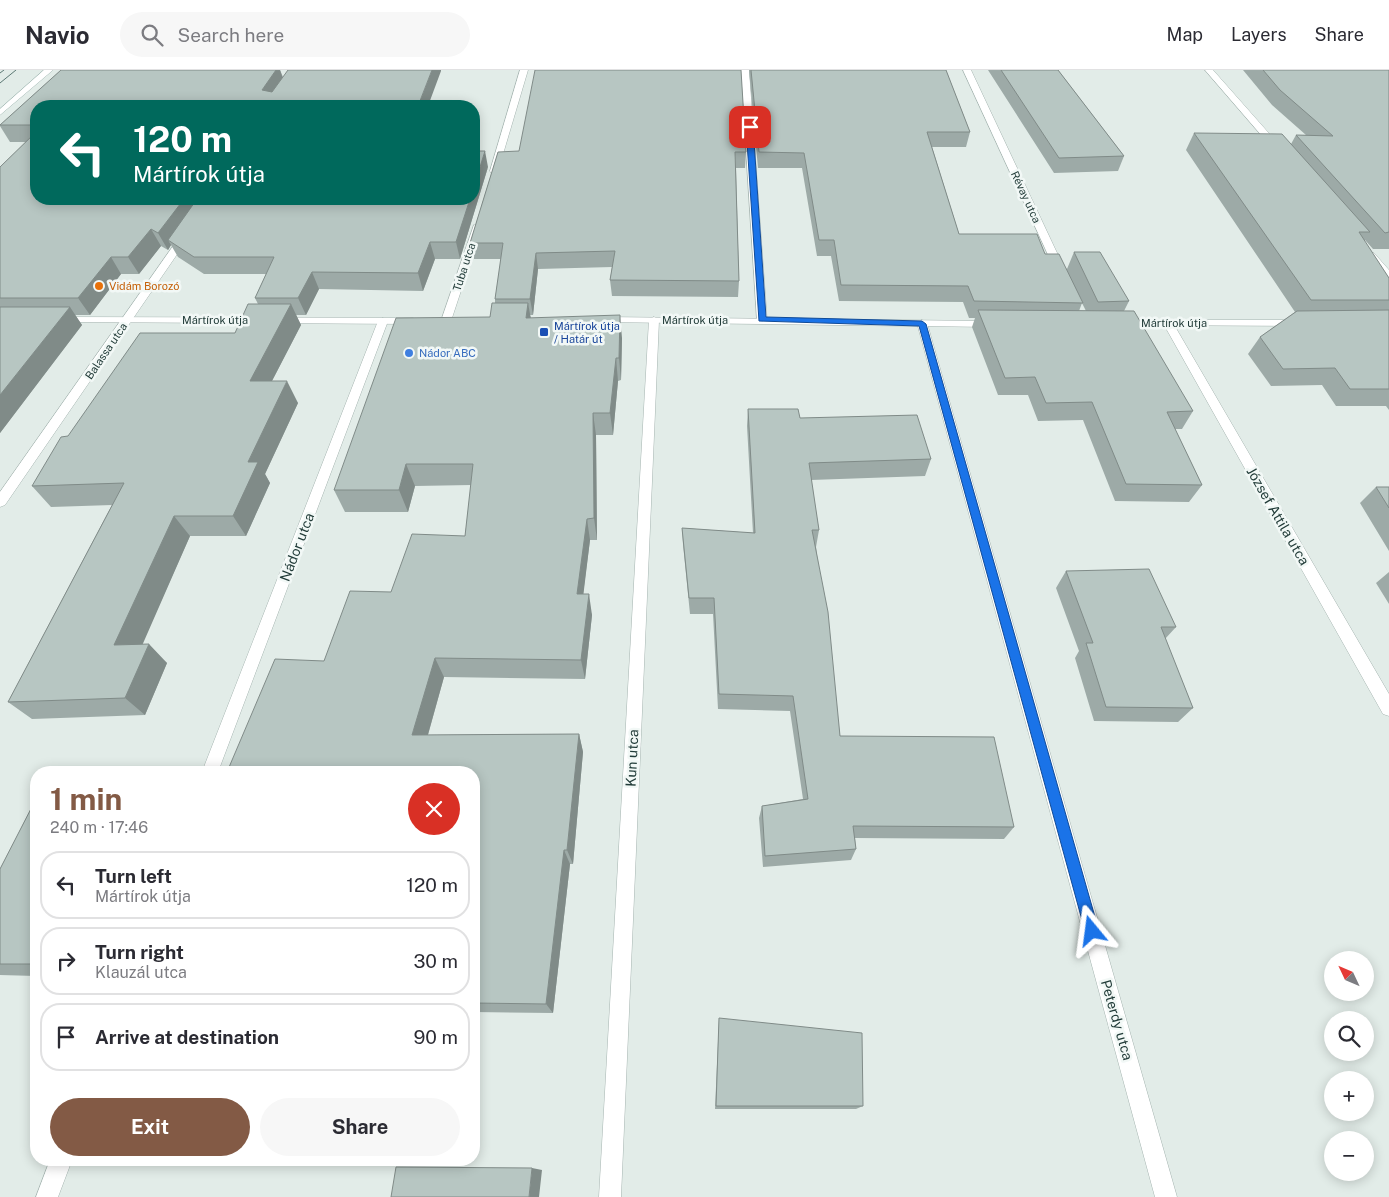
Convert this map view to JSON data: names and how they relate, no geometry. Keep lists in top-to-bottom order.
{
  "streets": {
    "street": [
      "Révay utca",
      "Tuba utca",
      "Mártírok útja",
      "Balassa utca",
      "József Attila utca",
      "Nádor utca",
      "Kun utca",
      "Peterdy utca"
    ]
  },
  "crossings": [
    ["Tuba utca", "Mártírok útja"],
    ["Mártírok útja", "Balassa utca"],
    ["Mártírok útja", "József Attila utca"],
    ["Mártírok útja", "Nádor utca"],
    ["Mártírok útja", "Kun utca"],
    ["Mártírok útja", "Peterdy utca"]
  ],
  "places": {
    "other": ["Vidám Borozó", "Nádor ABC"],
    "transit": ["Mártírok útja / Határ út"]
  },
  "north": "top left",
  "page": {
    "header": "Navio",
    "search": "Search here",
    "nav": ["Map", "Layers", "Share"],
    "turn": ["120 m", "Mártírok útja"],
    "heading": ["1 min", "240 m · 17:46"],
    "list": [
      {
        "name": "Turn left",
        "note": "Mártírok útja",
        "value": "120 m"
      },
      {
        "name": "Turn right",
        "note": "Klauzál utca",
        "value": "30 m"
      },
      {
        "name": "Arrive at destination",
        "value": "90 m"
      }
    ],
    "map_buttons": ["+", "−"],
    "buttons": ["Exit", "Share"]
  }
}
